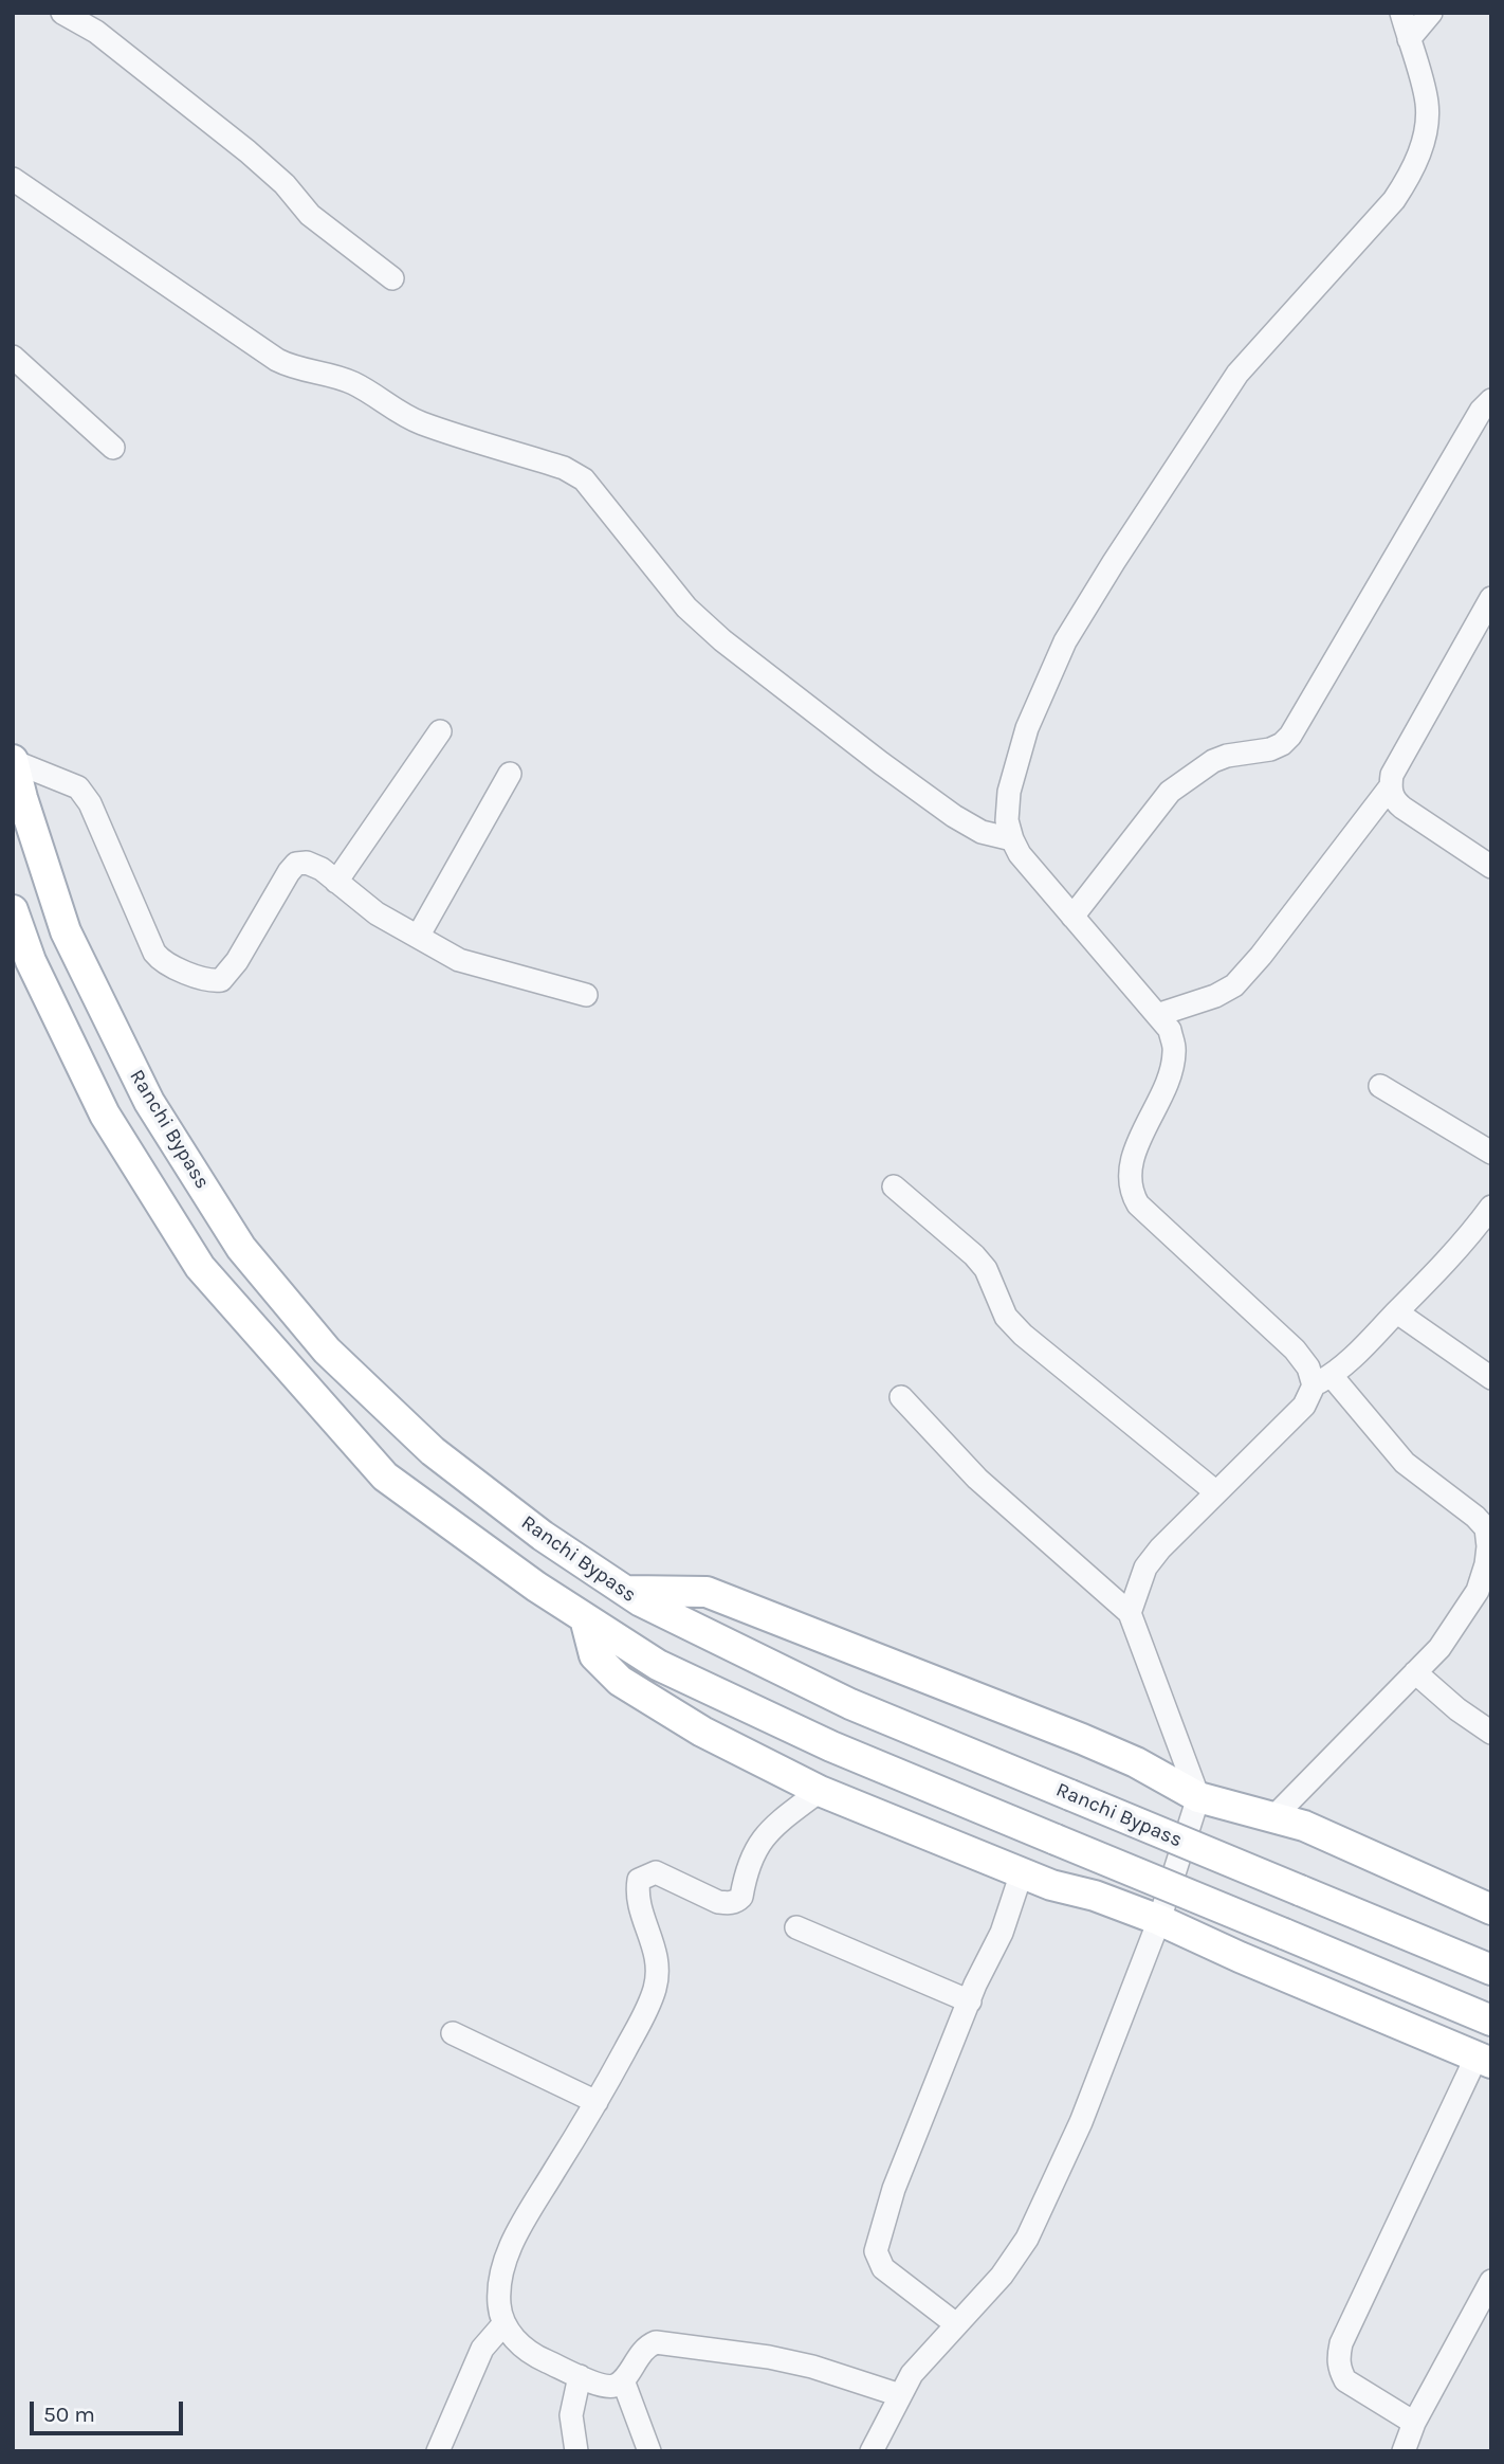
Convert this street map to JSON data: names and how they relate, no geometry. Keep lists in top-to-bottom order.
{
  "streets": {
    "main road": ["Ranchi Bypass"]
  },
  "scale_bar": "50 m"
}
